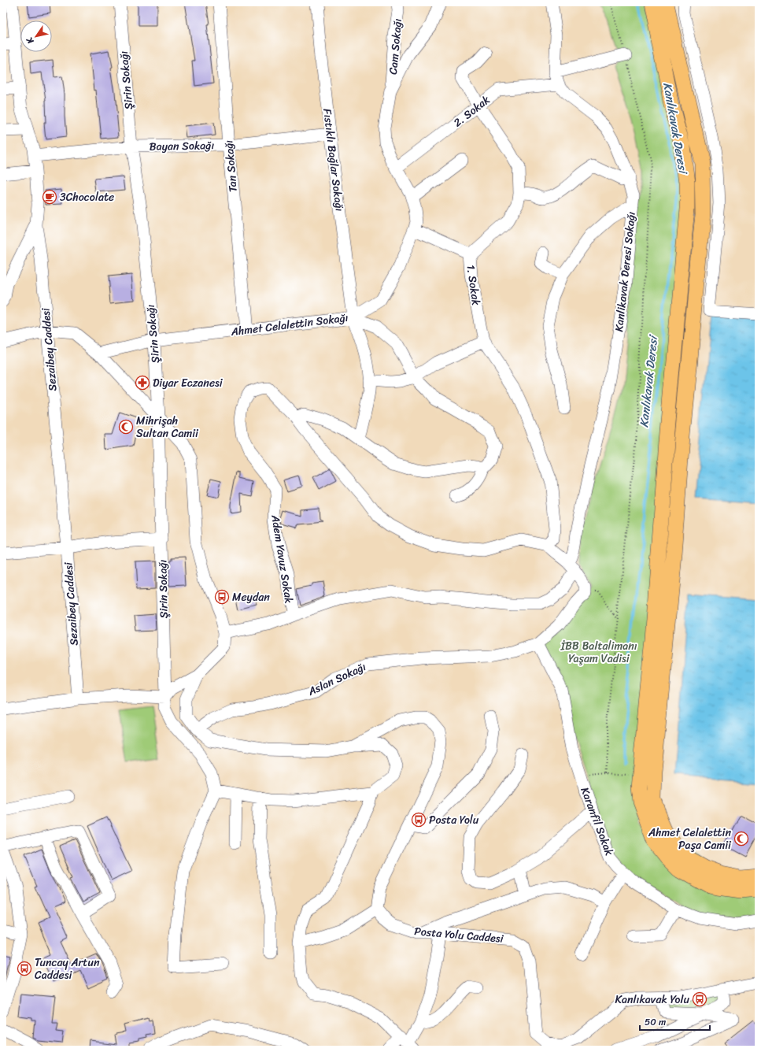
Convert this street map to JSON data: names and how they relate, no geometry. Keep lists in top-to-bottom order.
{
  "streets": {
    "street": [
      "Cam Sokağı",
      "Şirin Sokağı",
      "2. Sokak",
      "Bayan Sokağı",
      "Fıstıklı Bağlar Sokağı",
      "Tan Sokağı",
      "Kanlikavak Deresi Sokağı",
      "1. Sokak",
      "Ahmet Celalettin Sokağı",
      "Sezaibey Caddesi",
      "Adem Yavuz Sokak",
      "Aslan Sokağı",
      "Karanfil Sokak",
      "Posta Yolu Caddesi"
    ]
  },
  "crossings": [
    ["Şirin Sokağı", "Bayan Sokağı"],
    ["Şirin Sokağı", "Ahmet Celalettin Sokağı"],
    ["2. Sokak", "Kanlikavak Deresi Sokağı"],
    ["2. Sokak", "1. Sokak"],
    ["Bayan Sokağı", "Fıstıklı Bağlar Sokağı"],
    ["Bayan Sokağı", "Tan Sokağı"],
    ["Bayan Sokağı", "Sezaibey Caddesi"],
    ["Fıstıklı Bağlar Sokağı", "Ahmet Celalettin Sokağı"],
    ["Tan Sokağı", "Ahmet Celalettin Sokağı"],
    ["Kanlikavak Deresi Sokağı", "Adem Yavuz Sokak"],
    ["1. Sokak", "Adem Yavuz Sokak"],
    ["Aslan Sokağı", "Karanfil Sokak"]
  ],
  "water": ["Kanlıkavak Deresi"],
  "parks": ["İBB Baltalimanı Yaşam Vadisi"],
  "places": {
    "cafe": ["3Chocolate"],
    "pharmacy": ["Diyar Eczanesi"],
    "mosque": ["Mihrişah Sultan Camii", "Ahmet Celalettin Paşa Camii"],
    "bus stop": [
      "Meydan",
      "Posta Yolu",
      "Tuncay Artun Caddesi",
      "Kanlıkavak Yolu"
    ]
  },
  "scale_bar": "50 m",
  "north": "bottom left"
}
